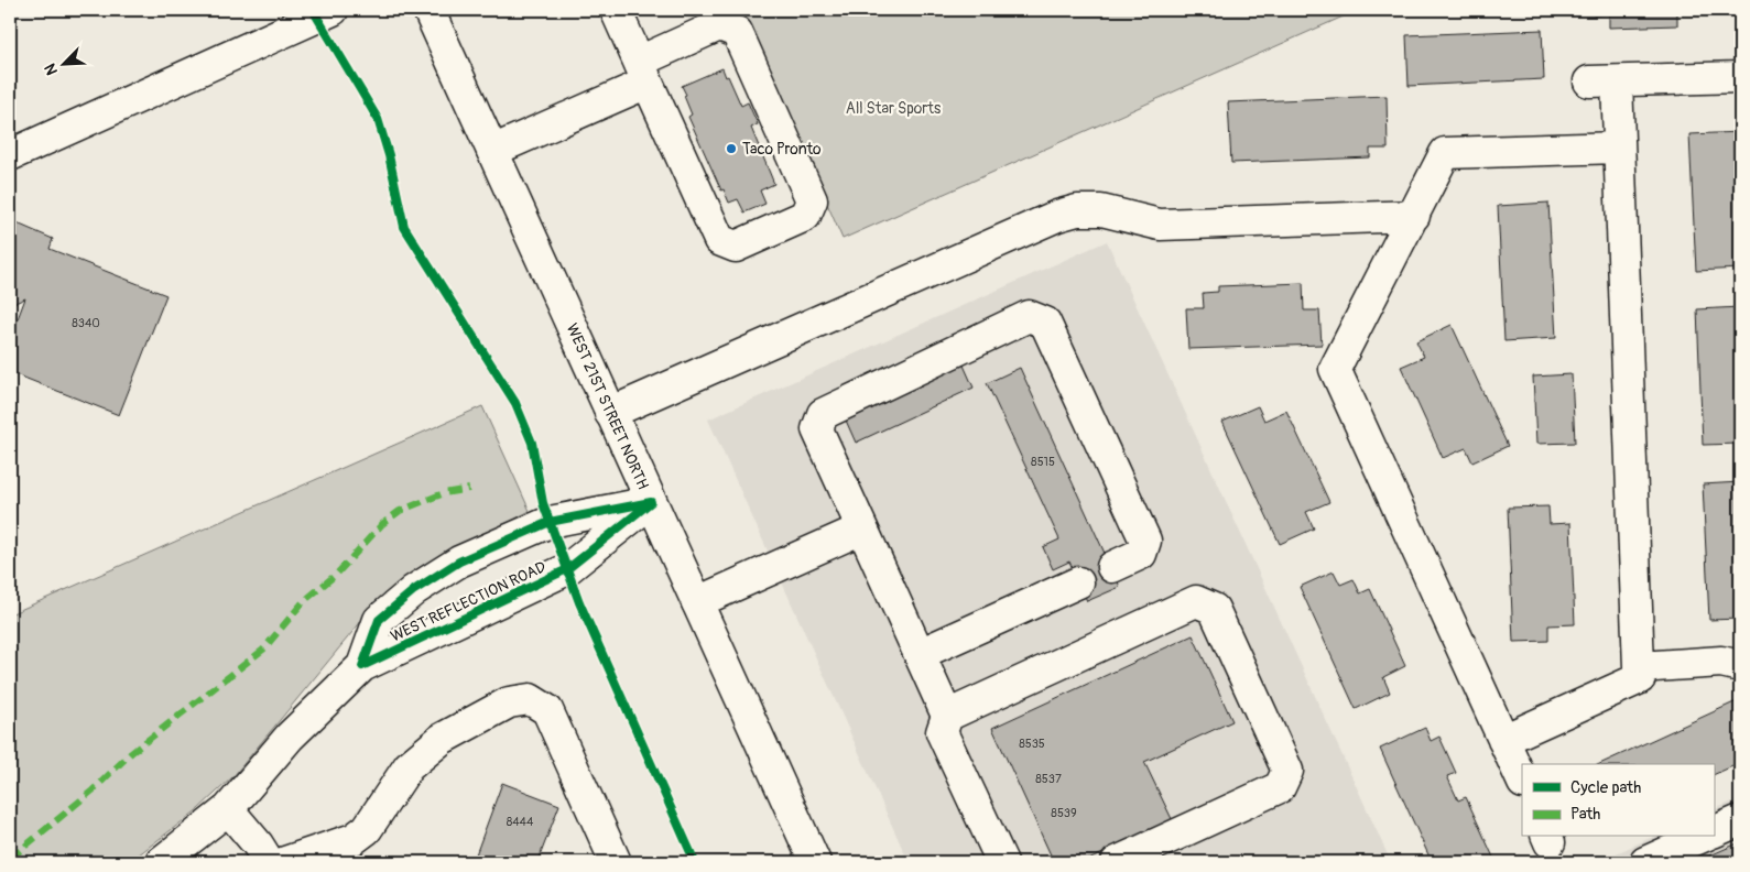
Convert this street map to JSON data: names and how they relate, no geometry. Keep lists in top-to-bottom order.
{
  "streets": {
    "street": ["WEST 21ST STREET NORTH", "WEST REFLECTION ROAD"]
  },
  "crossings": [
    ["WEST 21ST STREET NORTH", "WEST REFLECTION ROAD"]
  ],
  "parks": ["All Star Sports"],
  "places": ["Taco Pronto"],
  "house_numbers": [
    "8340",
    "8515",
    "8535",
    "8537",
    "8539",
    "8444"
  ],
  "legend": ["Cycle path", "Path"],
  "north": "bottom left"
}
